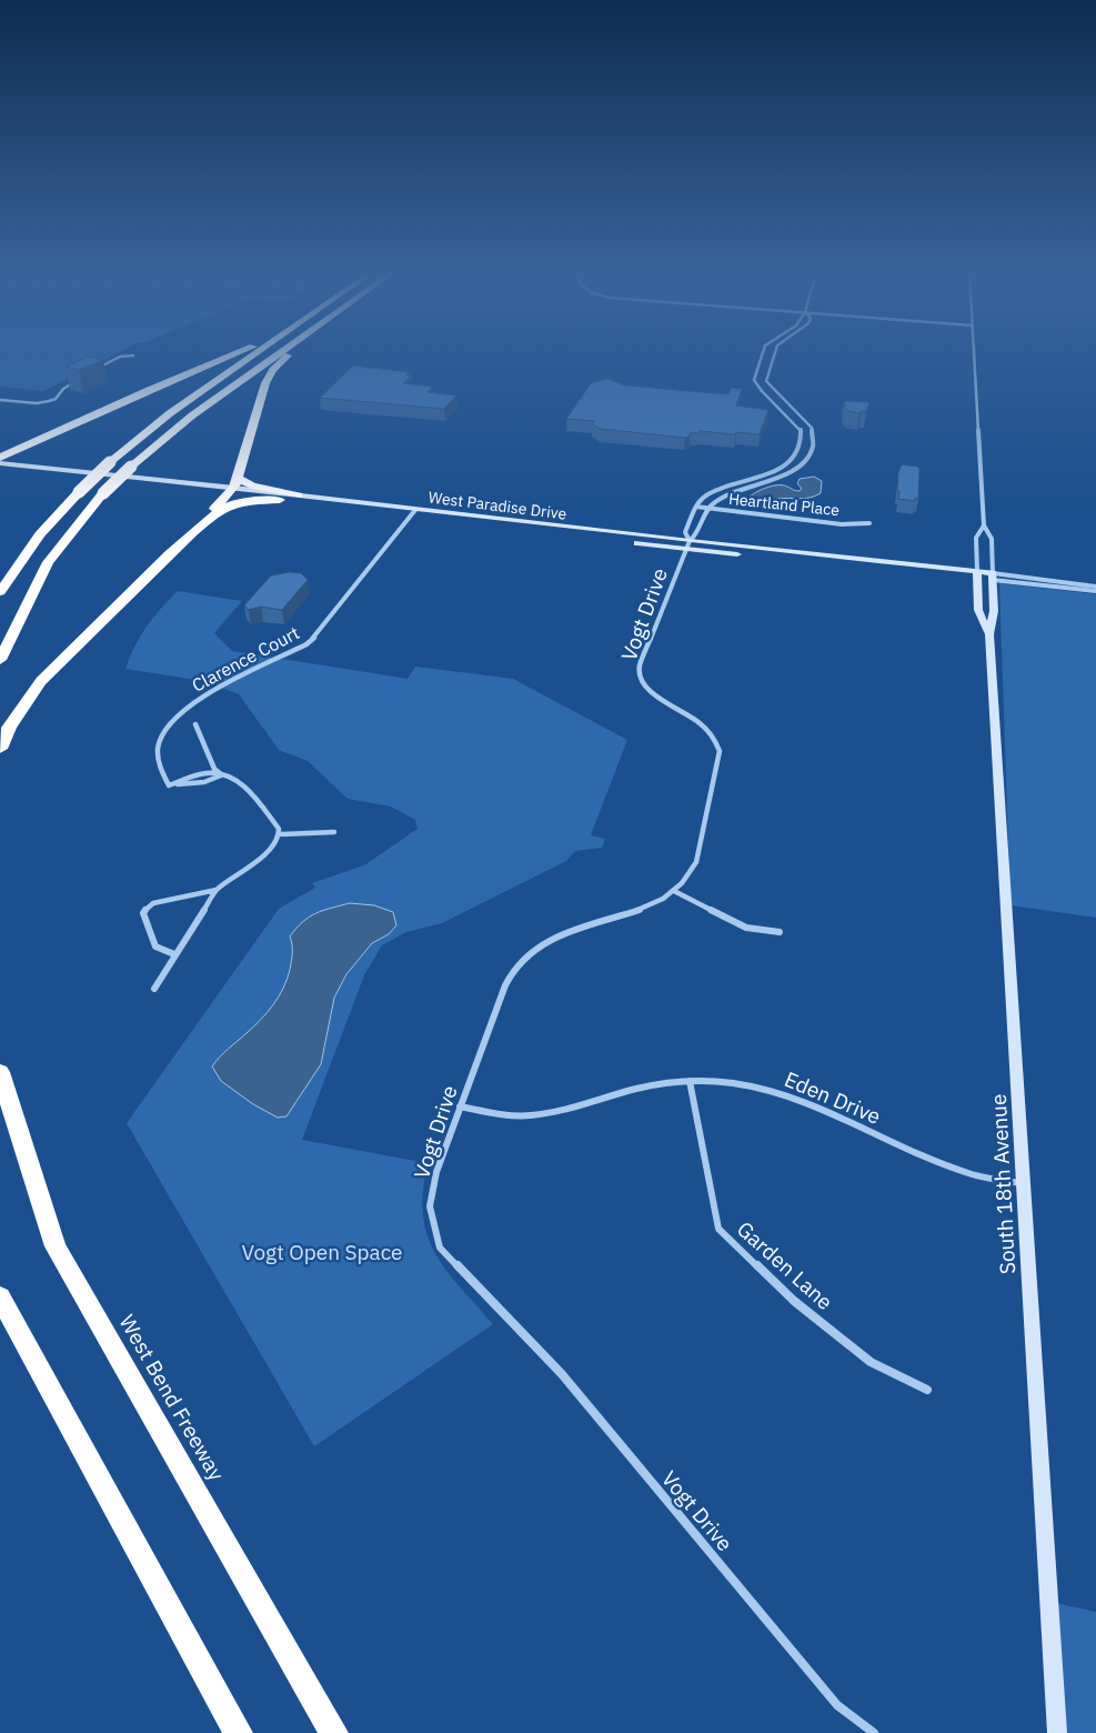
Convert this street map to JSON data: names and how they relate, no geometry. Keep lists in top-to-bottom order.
{
  "streets": {
    "highway": ["West Bend Freeway"],
    "street": [
      "Heartland Place",
      "West Paradise Drive",
      "Vogt Drive",
      "Clarence Court",
      "Eden Drive",
      "South 18th Avenue",
      "Garden Lane"
    ]
  },
  "crossings": [
    ["West Paradise Drive", "Vogt Drive"],
    ["West Paradise Drive", "Clarence Court"],
    ["West Paradise Drive", "South 18th Avenue"],
    ["Vogt Drive", "Eden Drive"],
    ["Eden Drive", "South 18th Avenue"],
    ["Eden Drive", "Garden Lane"]
  ],
  "parks": ["Vogt Open Space"]
}
